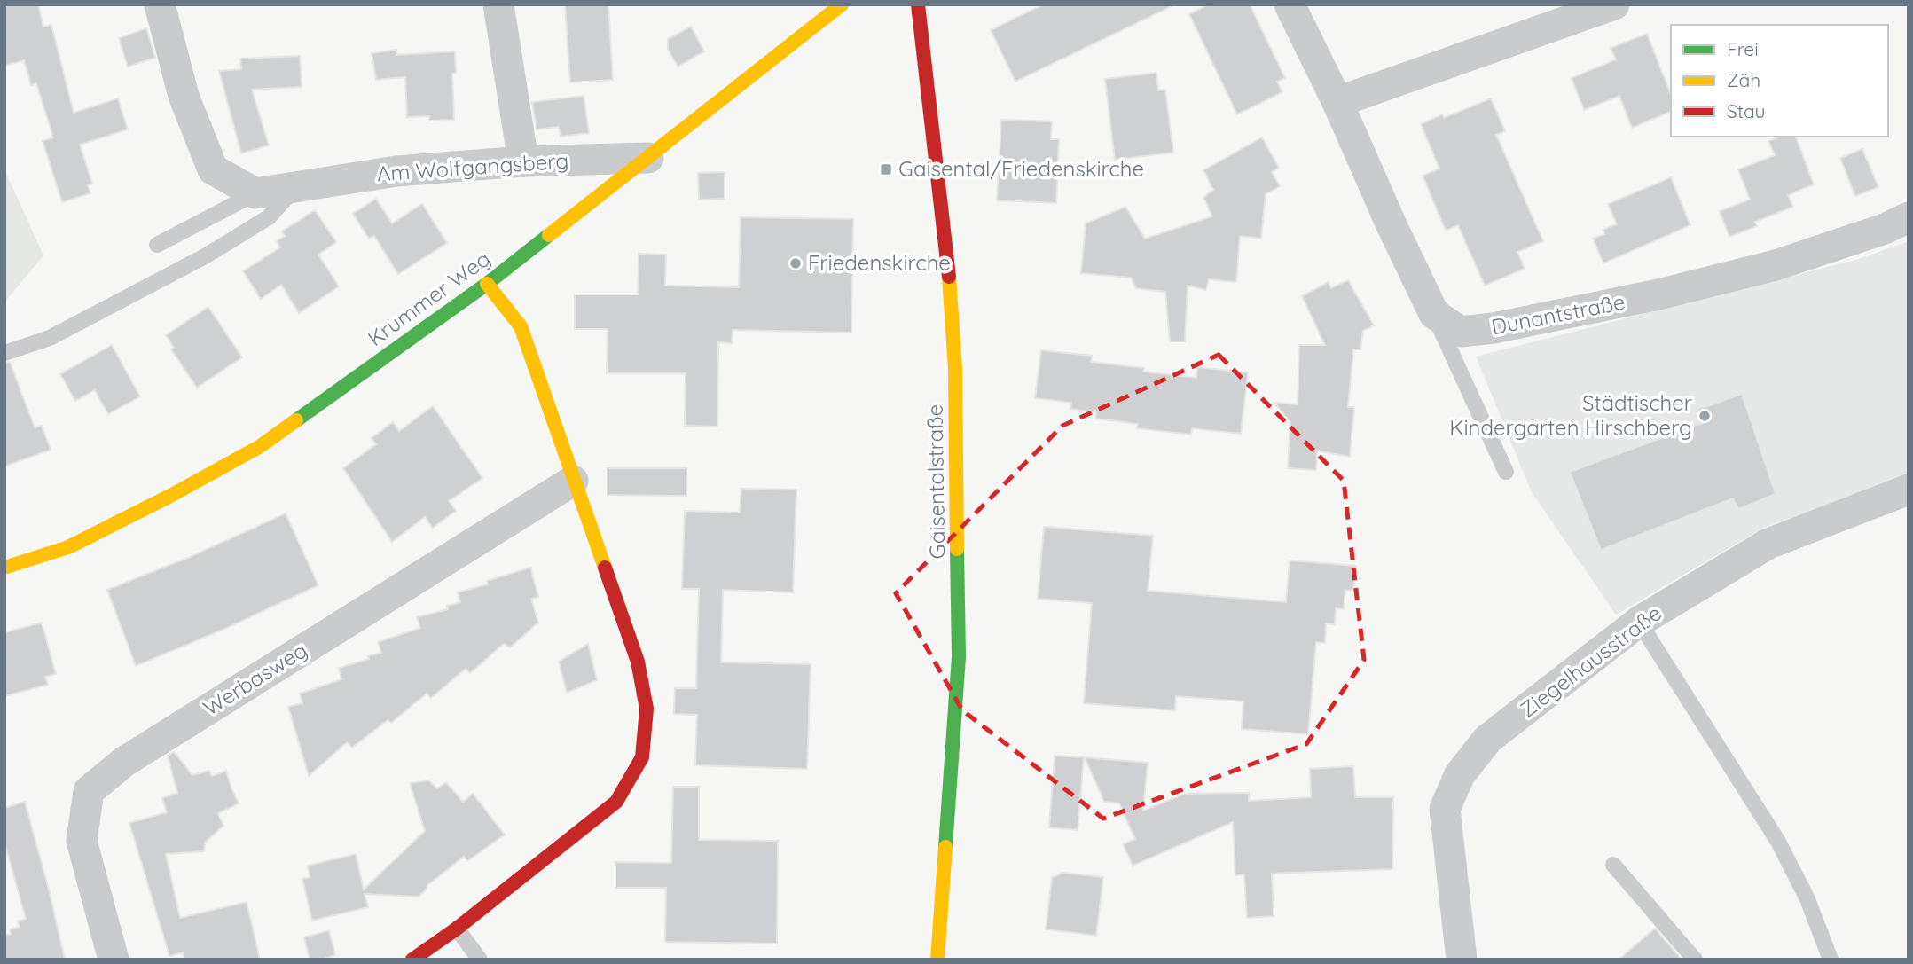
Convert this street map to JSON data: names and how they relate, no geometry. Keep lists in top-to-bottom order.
{
  "streets": {
    "street": [
      "Am Wolfgangsberg",
      "Krummer Weg",
      "Dunantstraße",
      "Gaisentalstraße",
      "Ziegelhausstraße",
      "Werbasweg"
    ]
  },
  "crossings": [
    ["Am Wolfgangsberg", "Krummer Weg"]
  ],
  "places": {
    "transit": ["Gaisental/Friedenskirche"],
    "other": ["Friedenskirche", "Städtischer Kindergarten Hirschberg"]
  },
  "legend": ["Frei", "Zäh", "Stau"]
}
